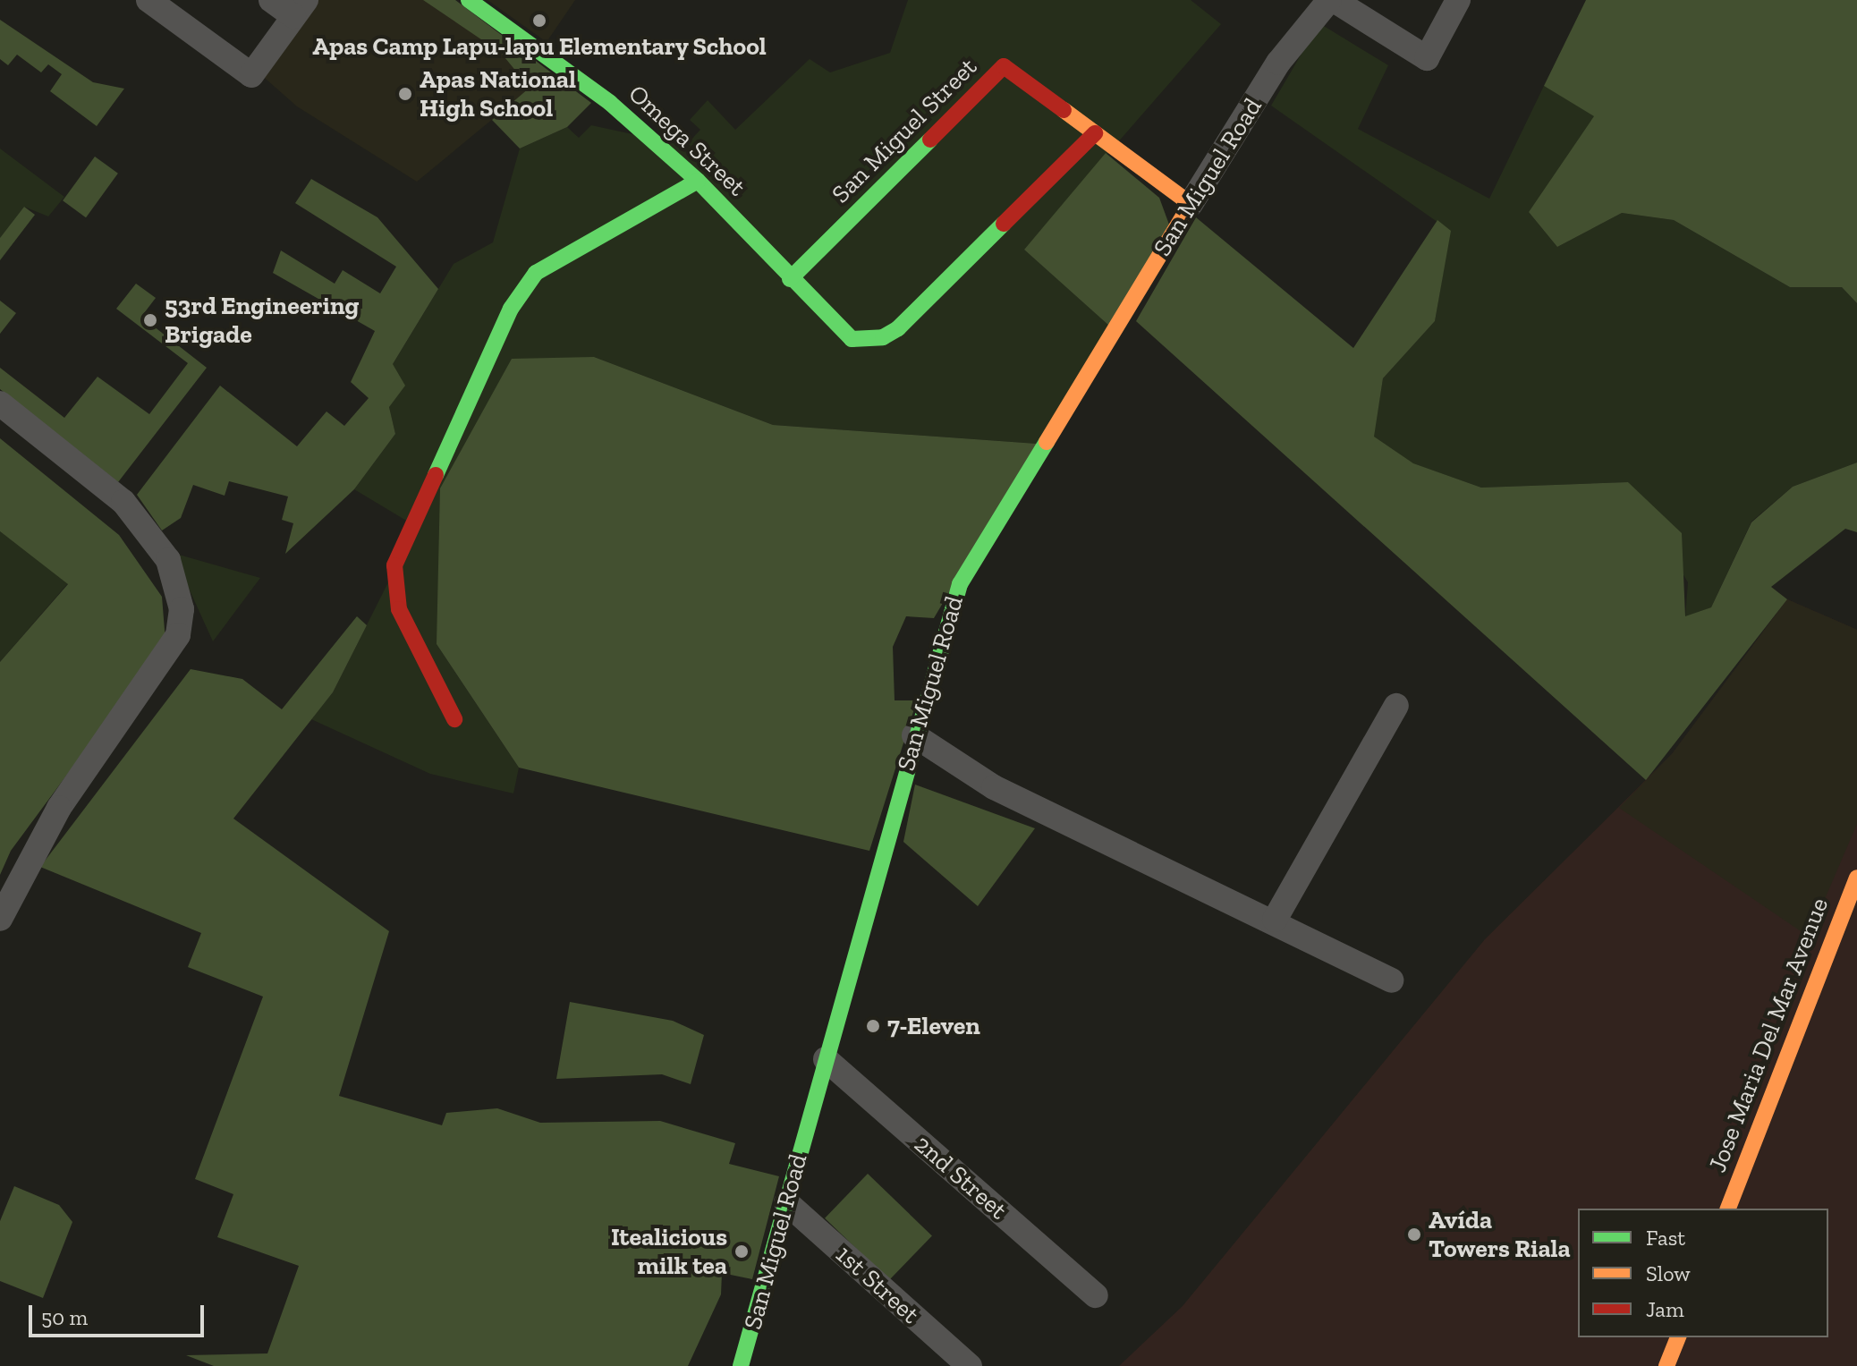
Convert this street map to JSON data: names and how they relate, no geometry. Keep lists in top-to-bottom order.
{
  "streets": {
    "street": [
      "San Miguel Street",
      "Omega Street",
      "San Miguel Road",
      "Jose Maria Del Mar Avenue",
      "2nd Street",
      "1st Street"
    ]
  },
  "crossings": [
    ["San Miguel Street", "Omega Street"],
    ["San Miguel Street", "San Miguel Road"],
    ["San Miguel Road", "2nd Street"],
    ["San Miguel Road", "1st Street"]
  ],
  "places": [
    "Apas Camp Lapu-lapu Elementary School",
    "Apas National High School",
    "53rd Engineering Brigade",
    "7-Eleven",
    "Avída Towers Riala",
    "Itealicious milk tea"
  ],
  "legend": ["Fast", "Slow", "Jam"],
  "scale_bar": "50 m"
}
